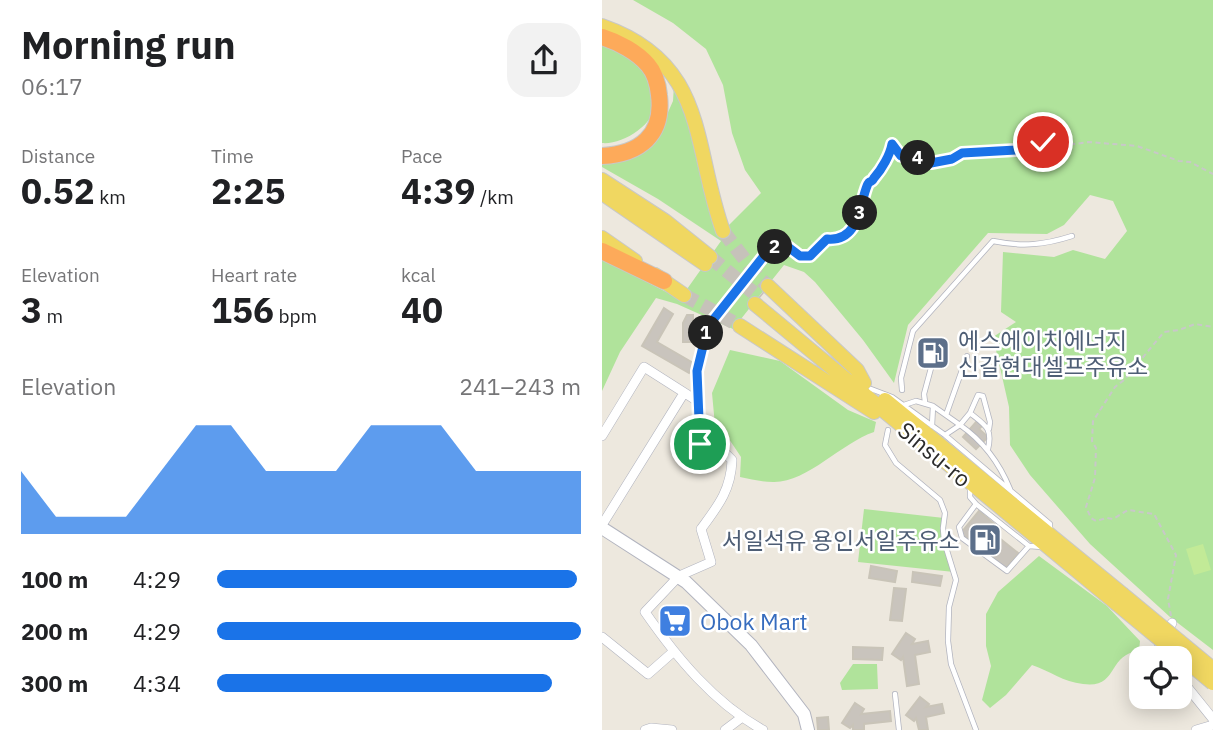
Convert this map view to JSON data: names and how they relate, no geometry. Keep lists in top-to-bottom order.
{
  "streets": {
    "main road": ["Sinsu-ro"]
  },
  "places": {
    "fuel station": ["에스에이치에너지 신갈현대셀프주유소", "서일석유 용인서일주유소"],
    "supermarket": ["Obok Mart"]
  },
  "page": {
    "heading": ["Morning run", "06:17"],
    "stats": [
      ["Distance", "0.52 km"],
      ["Time", "2:25"],
      ["Pace", "4:39 /km"],
      ["Elevation", "3 m"],
      ["Heart rate", "156 bpm"],
      ["kcal", "40"]
    ],
    "pins": [
      "4",
      "3",
      "2",
      "1"
    ],
    "chart": ["Elevation", "241–243 m"],
    "list": [
      {
        "name": "100 m",
        "note": "4:29"
      },
      {
        "name": "200 m",
        "note": "4:29"
      },
      {
        "name": "300 m",
        "note": "4:34"
      }
    ]
  }
}
